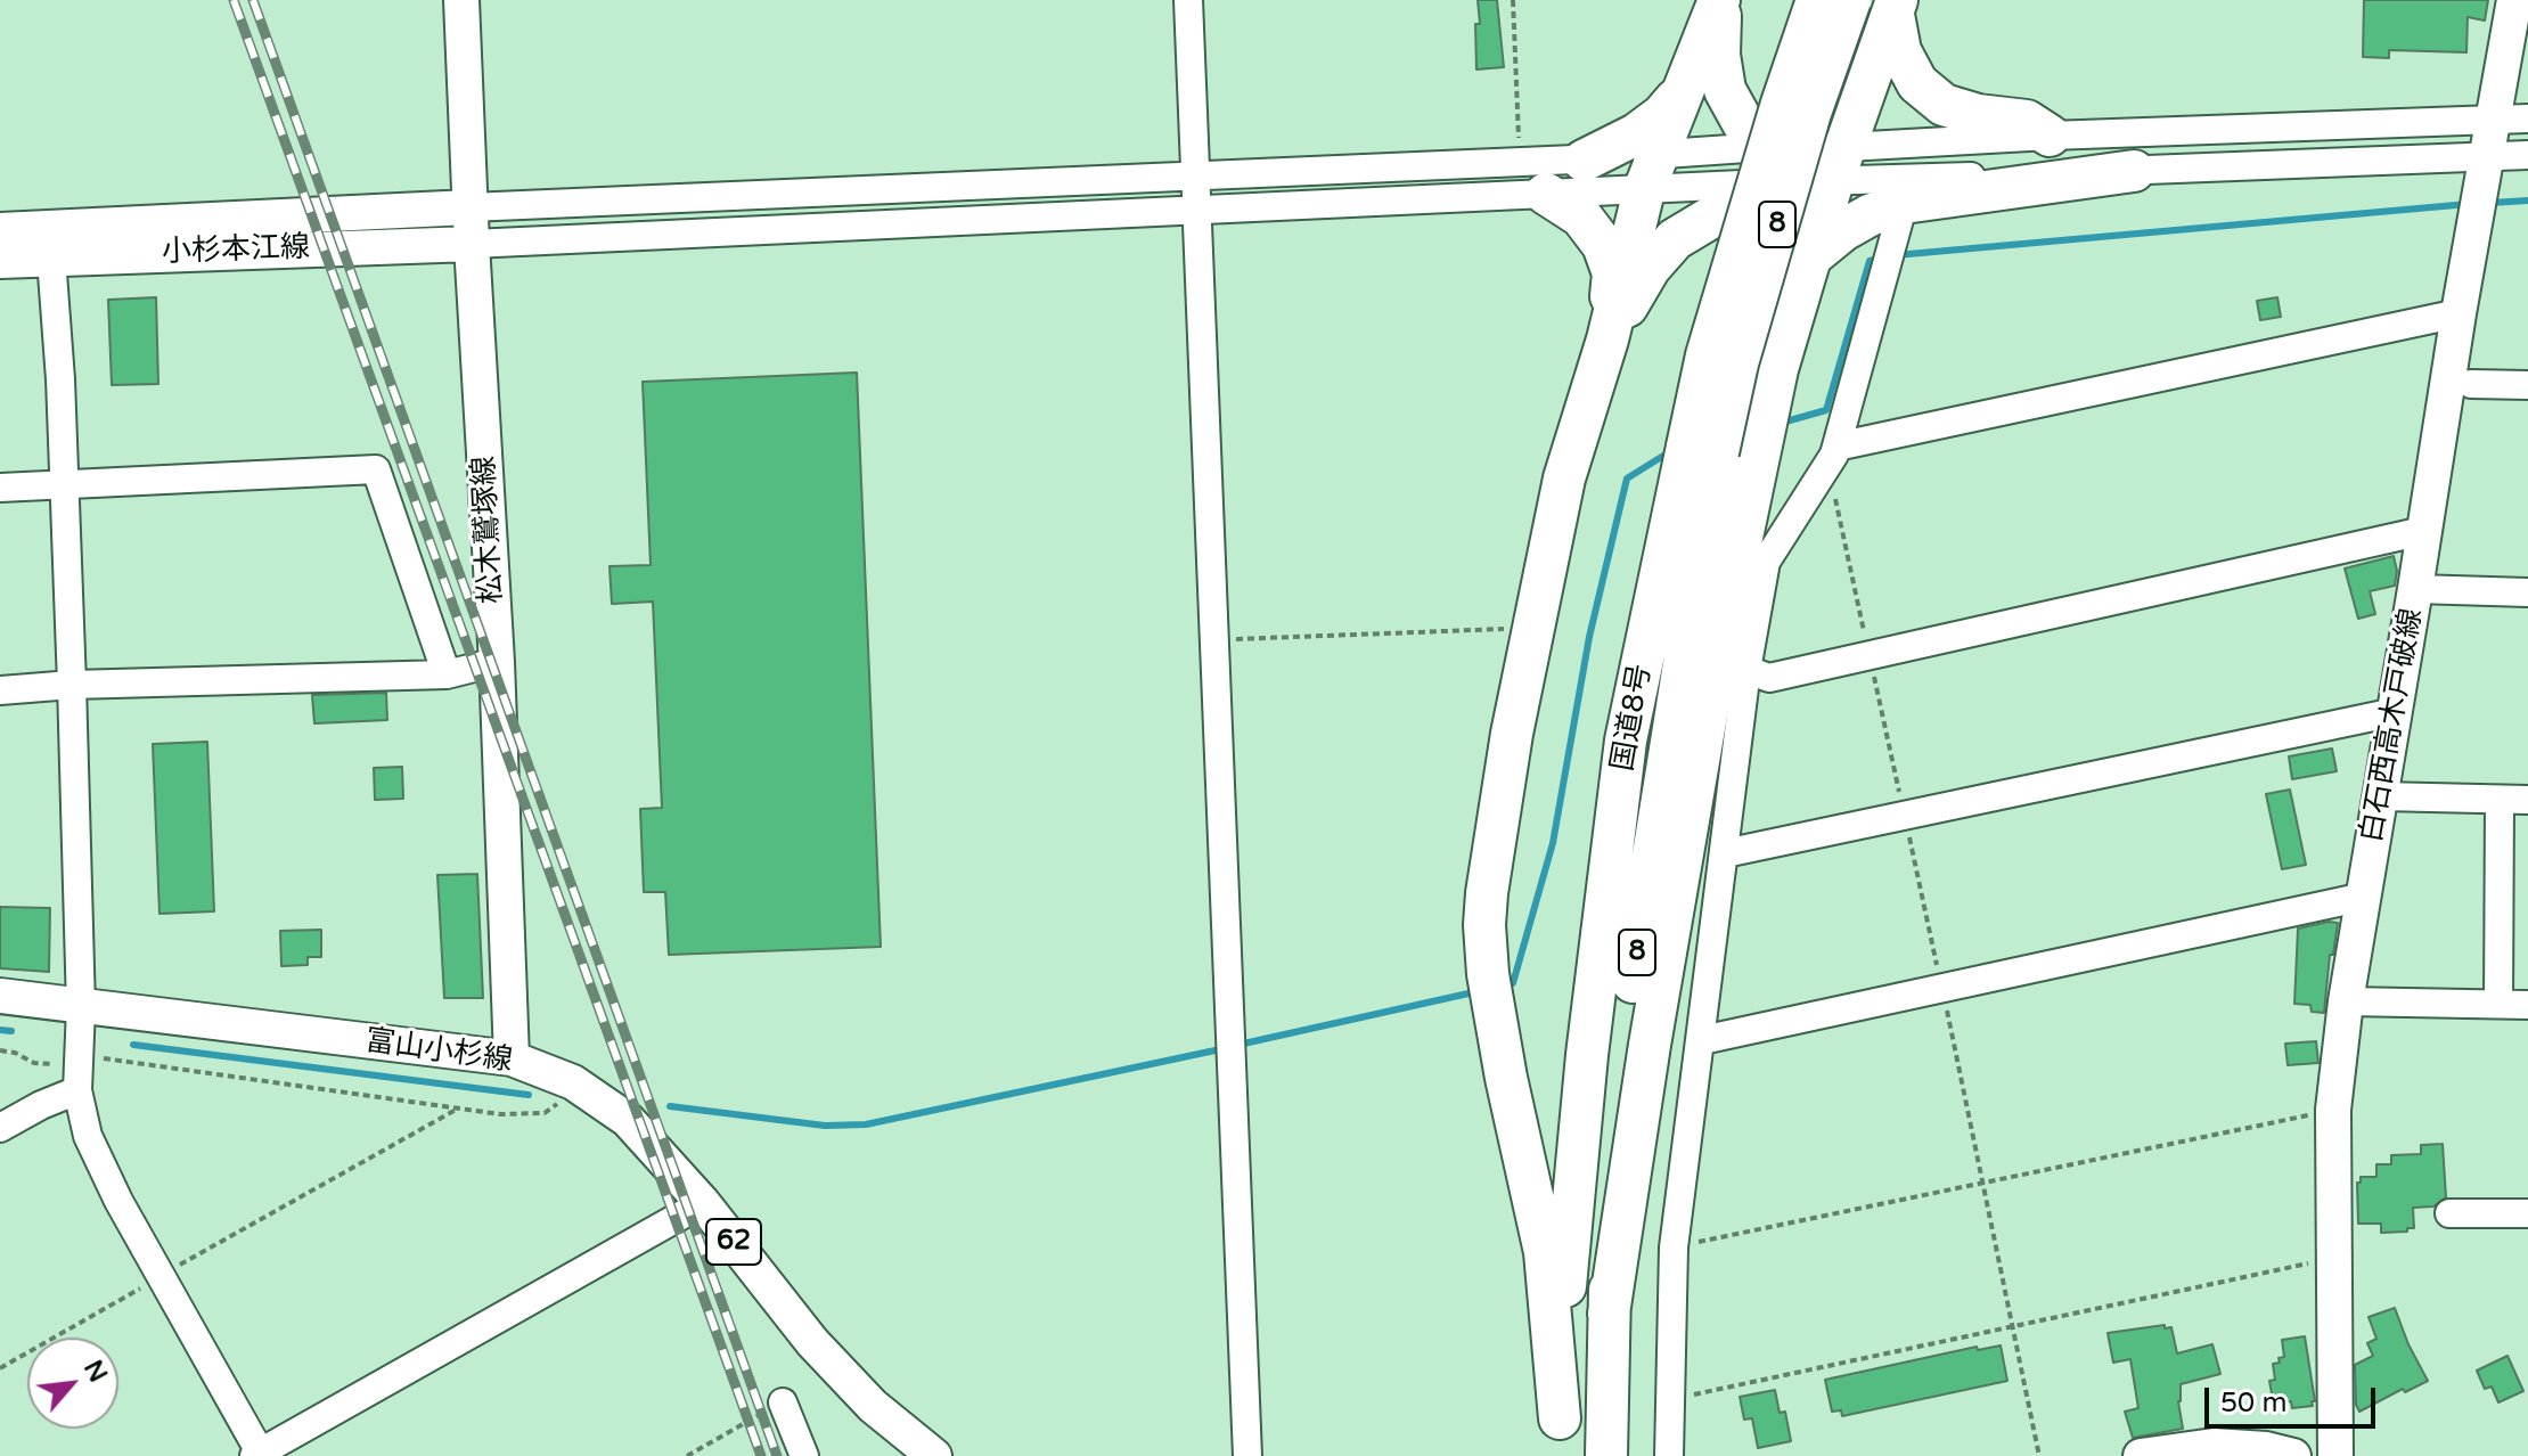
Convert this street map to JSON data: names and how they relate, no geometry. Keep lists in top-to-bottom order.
{
  "streets": {
    "highway": ["8", "国道8号"],
    "main road": [
      "小杉本江線",
      "松木鷲塚線",
      "白石西高木戸破線",
      "富山小杉線",
      "62"
    ]
  },
  "crossings": [
    ["小杉本江線", "松木鷲塚線"],
    ["松木鷲塚線", "富山小杉線"]
  ],
  "scale_bar": "50 m",
  "north": "top right"
}
